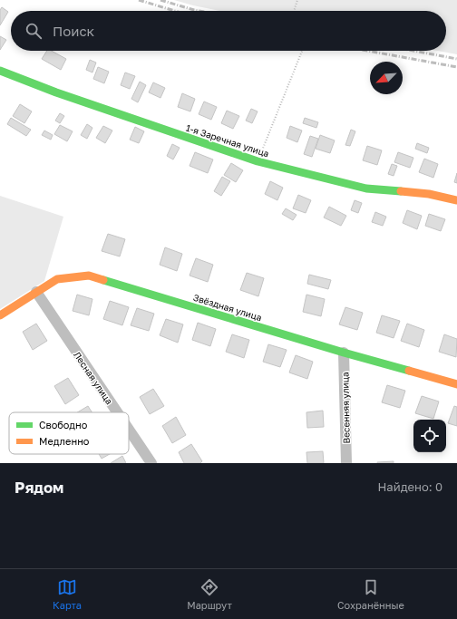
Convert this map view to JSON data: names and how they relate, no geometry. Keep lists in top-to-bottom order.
{
  "streets": {
    "street": [
      "1-я Заречная улица",
      "Звёздная улица",
      "Лесная улица",
      "Весенняя улица"
    ]
  },
  "crossings": [
    ["Звёздная улица", "Лесная улица"],
    ["Звёздная улица", "Весенняя улица"]
  ],
  "legend": ["Свободно", "Медленно"],
  "north": "bottom left",
  "page": {
    "search": "Поиск",
    "heading": ["Рядом", "Найдено: 0"],
    "nav": ["Карта", "Маршрут", "Сохранённые"]
  }
}
